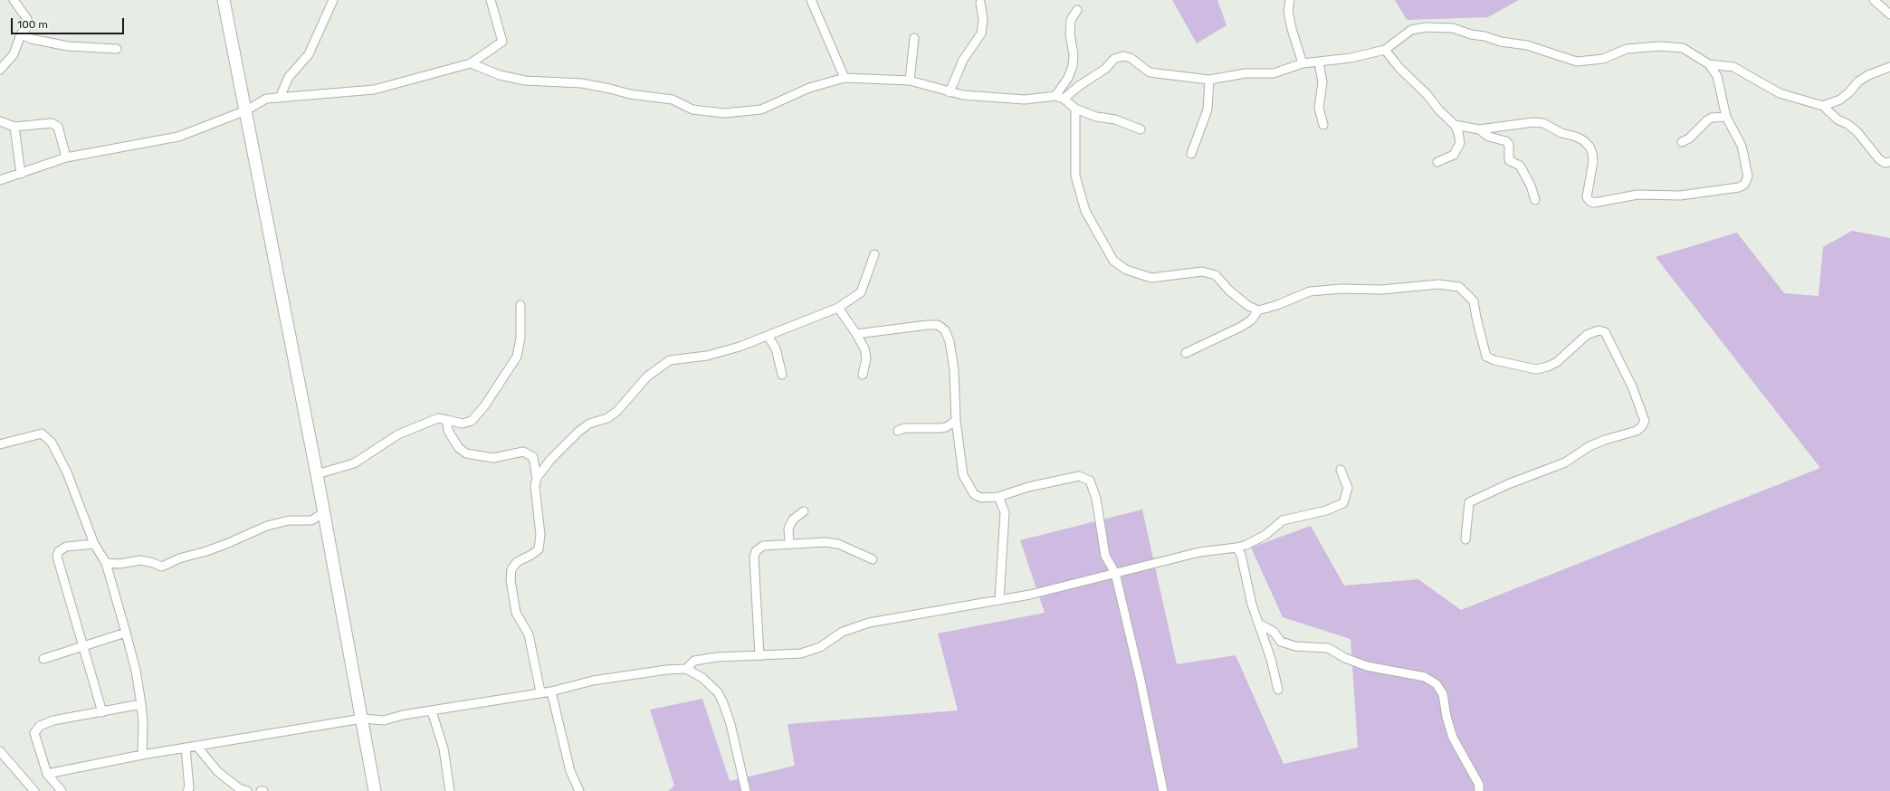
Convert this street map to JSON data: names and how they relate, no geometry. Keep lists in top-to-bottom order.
{
  "scale_bar": "100 m"
}
